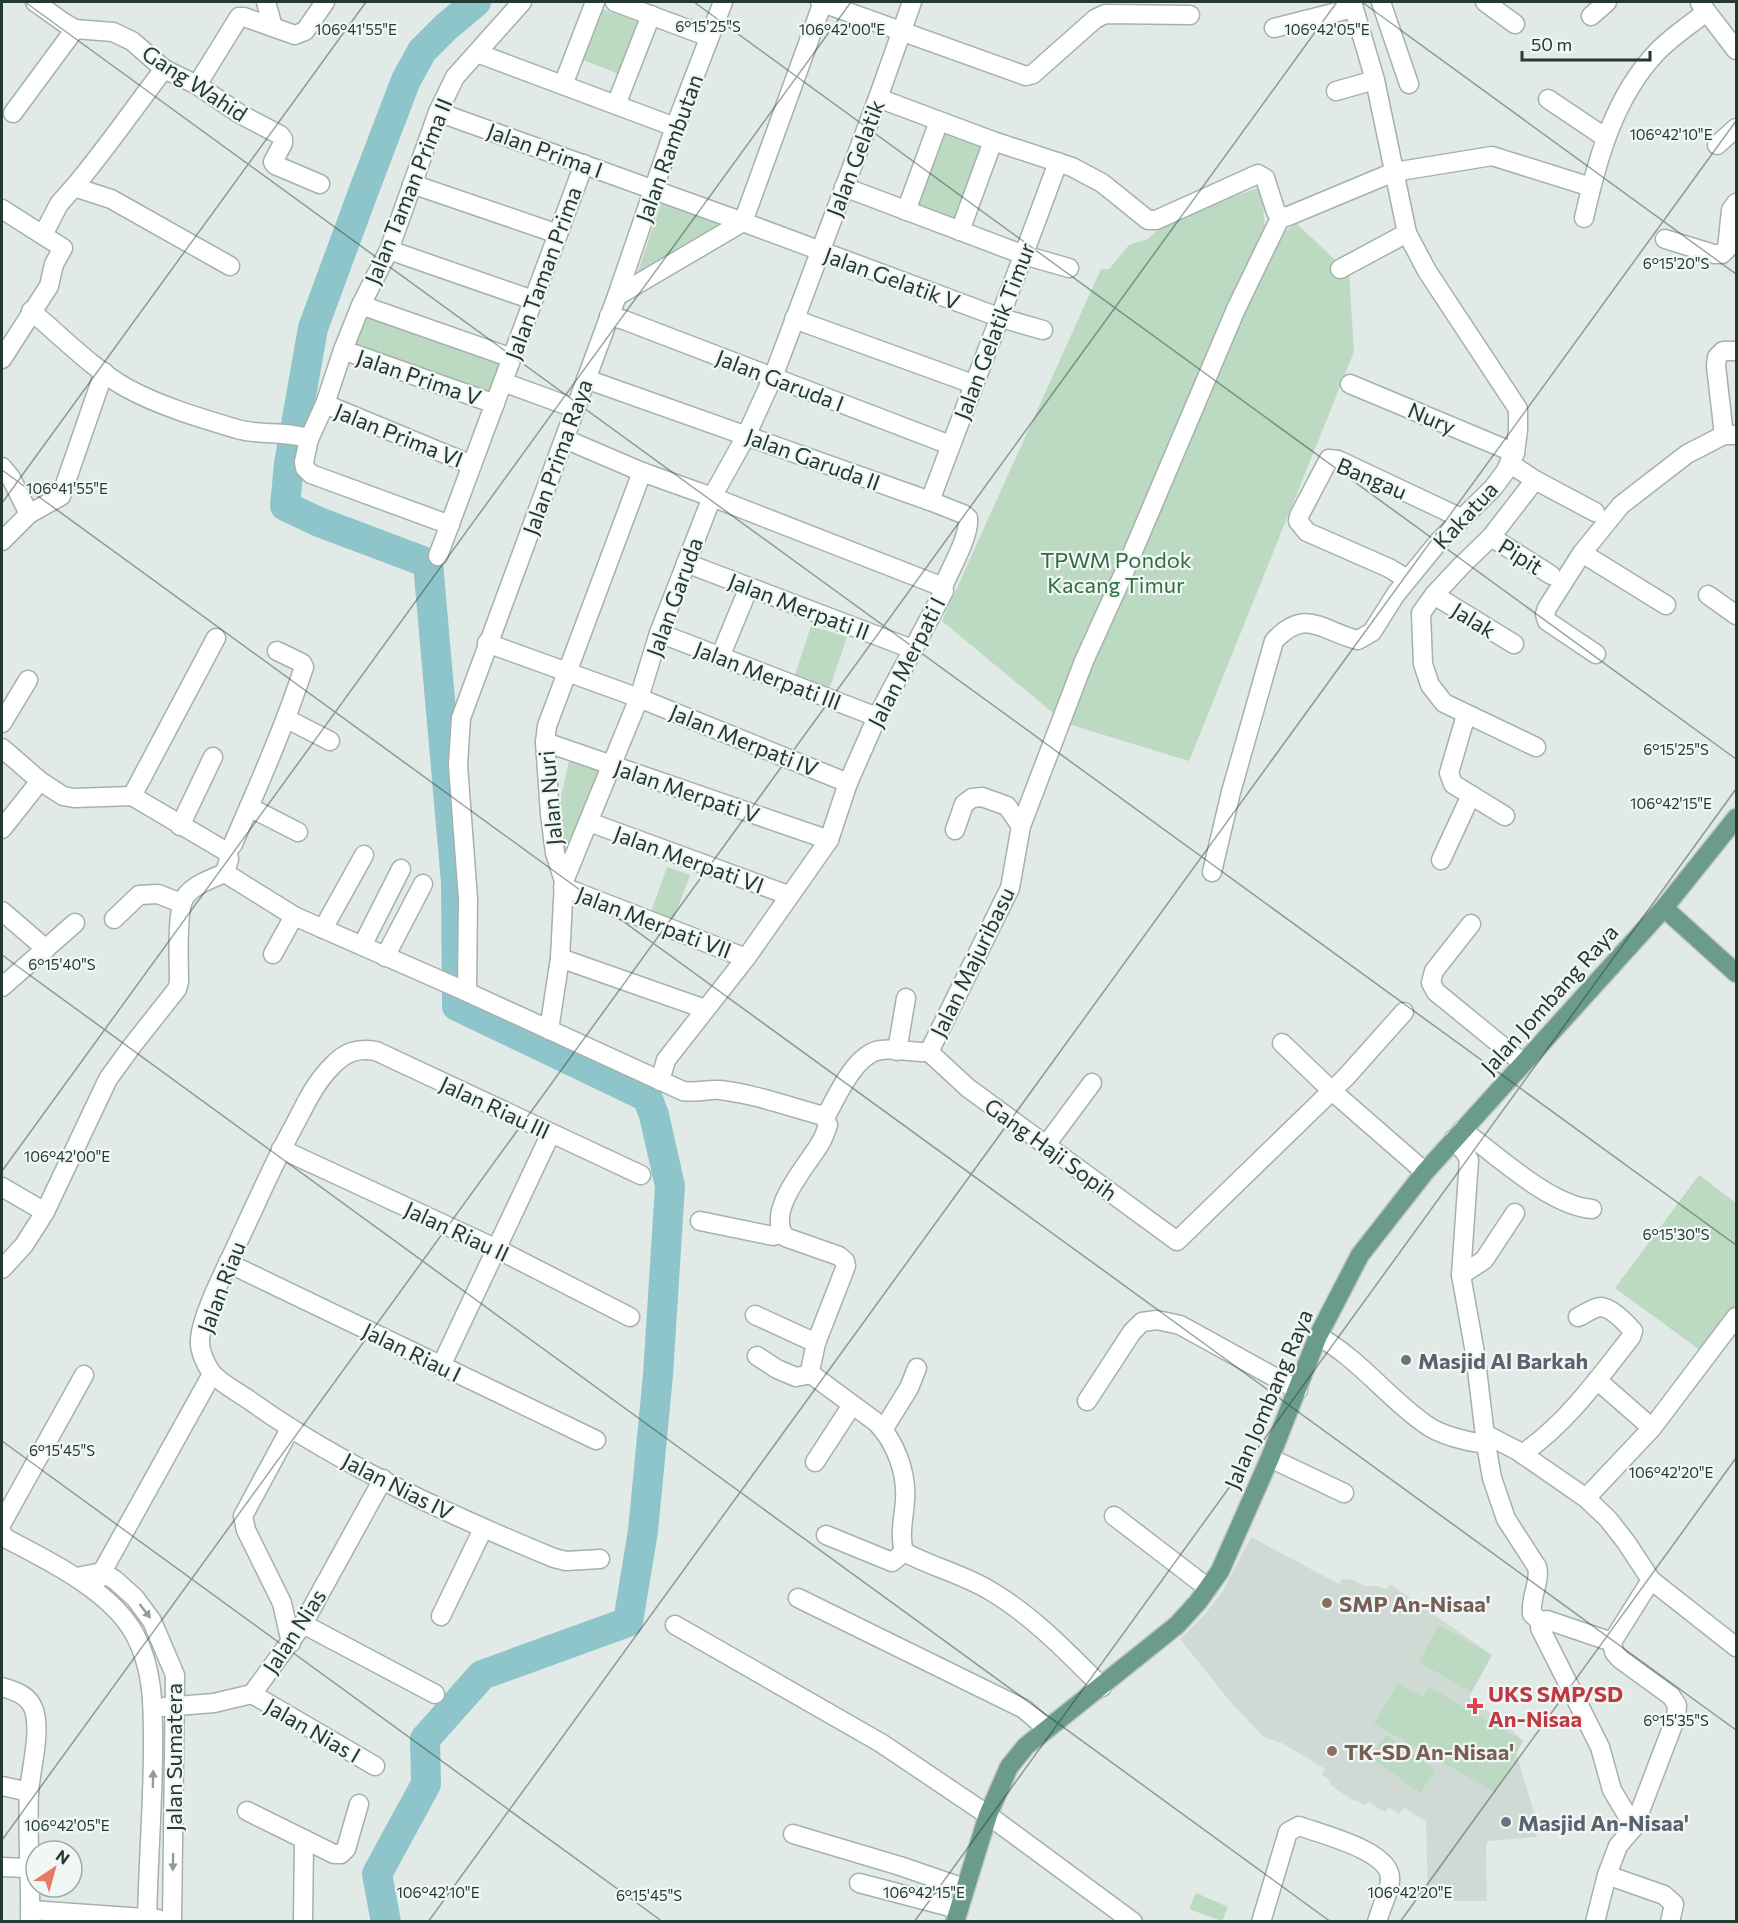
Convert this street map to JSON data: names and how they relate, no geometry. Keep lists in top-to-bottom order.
{
  "streets": {
    "main road": ["Jalan Jombang Raya"],
    "street": [
      "Gang Wahid",
      "Jalan Rambutan",
      "Jalan Prima I",
      "Jalan Gelatik",
      "Jalan Taman Prima II",
      "Jalan Taman Prima",
      "Jalan Gelatik V",
      "Jalan Gelatik Timur",
      "Jalan Prima V",
      "Jalan Garuda I",
      "Nury",
      "Jalan Prima VI",
      "Jalan Prima Raya",
      "Jalan Garuda II",
      "Bangau",
      "Kakatua",
      "Pipit",
      "Jalan Garuda",
      "Jalan Merpati II",
      "Jalak",
      "Jalan Merpati I",
      "Jalan Merpati III",
      "Jalan Merpati IV",
      "Jalan Merpati V",
      "Jalan Nuri",
      "Jalan Merpati VI",
      "Jalan Merpati VII",
      "Jalan Majuribasu",
      "Jalan Riau III",
      "Gang Haji Sopih",
      "Jalan Riau II",
      "Jalan Riau",
      "Jalan Riau I",
      "Jalan Nias IV",
      "Jalan Nias",
      "Jalan Nias I",
      "Jalan Sumatera"
    ]
  },
  "crossings": [
    ["Jalan Rambutan", "Jalan Prima I"],
    ["Jalan Rambutan", "Jalan Prima Raya"],
    ["Jalan Prima I", "Jalan Taman Prima II"],
    ["Jalan Prima I", "Jalan Taman Prima"],
    ["Jalan Prima I", "Jalan Gelatik V"],
    ["Jalan Gelatik", "Jalan Gelatik V"],
    ["Jalan Gelatik", "Jalan Garuda"],
    ["Jalan Taman Prima II", "Jalan Taman Prima"],
    ["Jalan Taman Prima II", "Jalan Prima V"],
    ["Jalan Taman Prima II", "Jalan Prima VI"],
    ["Jalan Taman Prima", "Jalan Prima V"],
    ["Jalan Taman Prima", "Jalan Prima VI"],
    ["Jalan Taman Prima", "Jalan Prima Raya"],
    ["Jalan Gelatik V", "Jalan Gelatik Timur"],
    ["Jalan Gelatik Timur", "Jalan Garuda I"],
    ["Jalan Gelatik Timur", "Jalan Garuda II"],
    ["Jalan Garuda I", "Jalan Prima Raya"],
    ["Jalan Garuda I", "Jalan Garuda"],
    ["Nury", "Kakatua"],
    ["Jalan Prima Raya", "Jalan Garuda II"],
    ["Jalan Prima Raya", "Jalan Merpati I"],
    ["Jalan Prima Raya", "Jalan Merpati IV"],
    ["Jalan Garuda II", "Jalan Garuda"],
    ["Jalan Garuda II", "Jalan Merpati I"],
    ["Bangau", "Kakatua"],
    ["Jalan Garuda", "Jalan Merpati II"],
    ["Jalan Garuda", "Jalan Merpati I"],
    ["Jalan Garuda", "Jalan Merpati III"],
    ["Jalan Garuda", "Jalan Merpati IV"],
    ["Jalan Garuda", "Jalan Merpati V"],
    ["Jalan Garuda", "Jalan Nuri"],
    ["Jalan Garuda", "Jalan Merpati VI"],
    ["Jalan Garuda", "Jalan Merpati VII"],
    ["Jalan Merpati II", "Jalan Merpati I"],
    ["Jalan Merpati I", "Jalan Merpati III"],
    ["Jalan Merpati I", "Jalan Merpati IV"],
    ["Jalan Merpati I", "Jalan Merpati V"],
    ["Jalan Merpati I", "Jalan Nuri"],
    ["Jalan Merpati I", "Jalan Merpati VI"],
    ["Jalan Merpati I", "Jalan Merpati VII"],
    ["Jalan Merpati IV", "Jalan Nuri"],
    ["Jalan Merpati V", "Jalan Nuri"],
    ["Jalan Nuri", "Jalan Merpati VII"],
    ["Jalan Majuribasu", "Gang Haji Sopih"],
    ["Jalan Riau III", "Jalan Riau"],
    ["Jalan Riau II", "Jalan Riau"],
    ["Jalan Riau", "Jalan Riau I"],
    ["Jalan Riau", "Jalan Nias IV"],
    ["Jalan Nias IV", "Jalan Nias"],
    ["Jalan Nias", "Jalan Nias I"],
    ["Jalan Nias", "Jalan Sumatera"]
  ],
  "parks": ["TPWM Pondok Kacang Timur"],
  "places": {
    "other": [
      "Masjid Al Barkah",
      "SMP An-Nisaa'",
      "TK-SD An-Nisaa'",
      "Masjid An-Nisaa'"
    ],
    "health": ["UKS SMP/SD An-Nisaa"]
  },
  "scale_bar": "50 m",
  "north": "top right",
  "coordinates": [
    "6°15'25\"S",
    "106°41'55\"E",
    "106°42'00\"E",
    "106°42'05\"E",
    "106°42'10\"E",
    "6°15'20\"S",
    "106°42'15\"E",
    "6°15'40\"S",
    "6°15'30\"S",
    "6°15'45\"S",
    "106°42'20\"E",
    "6°15'35\"S"
  ]
}
